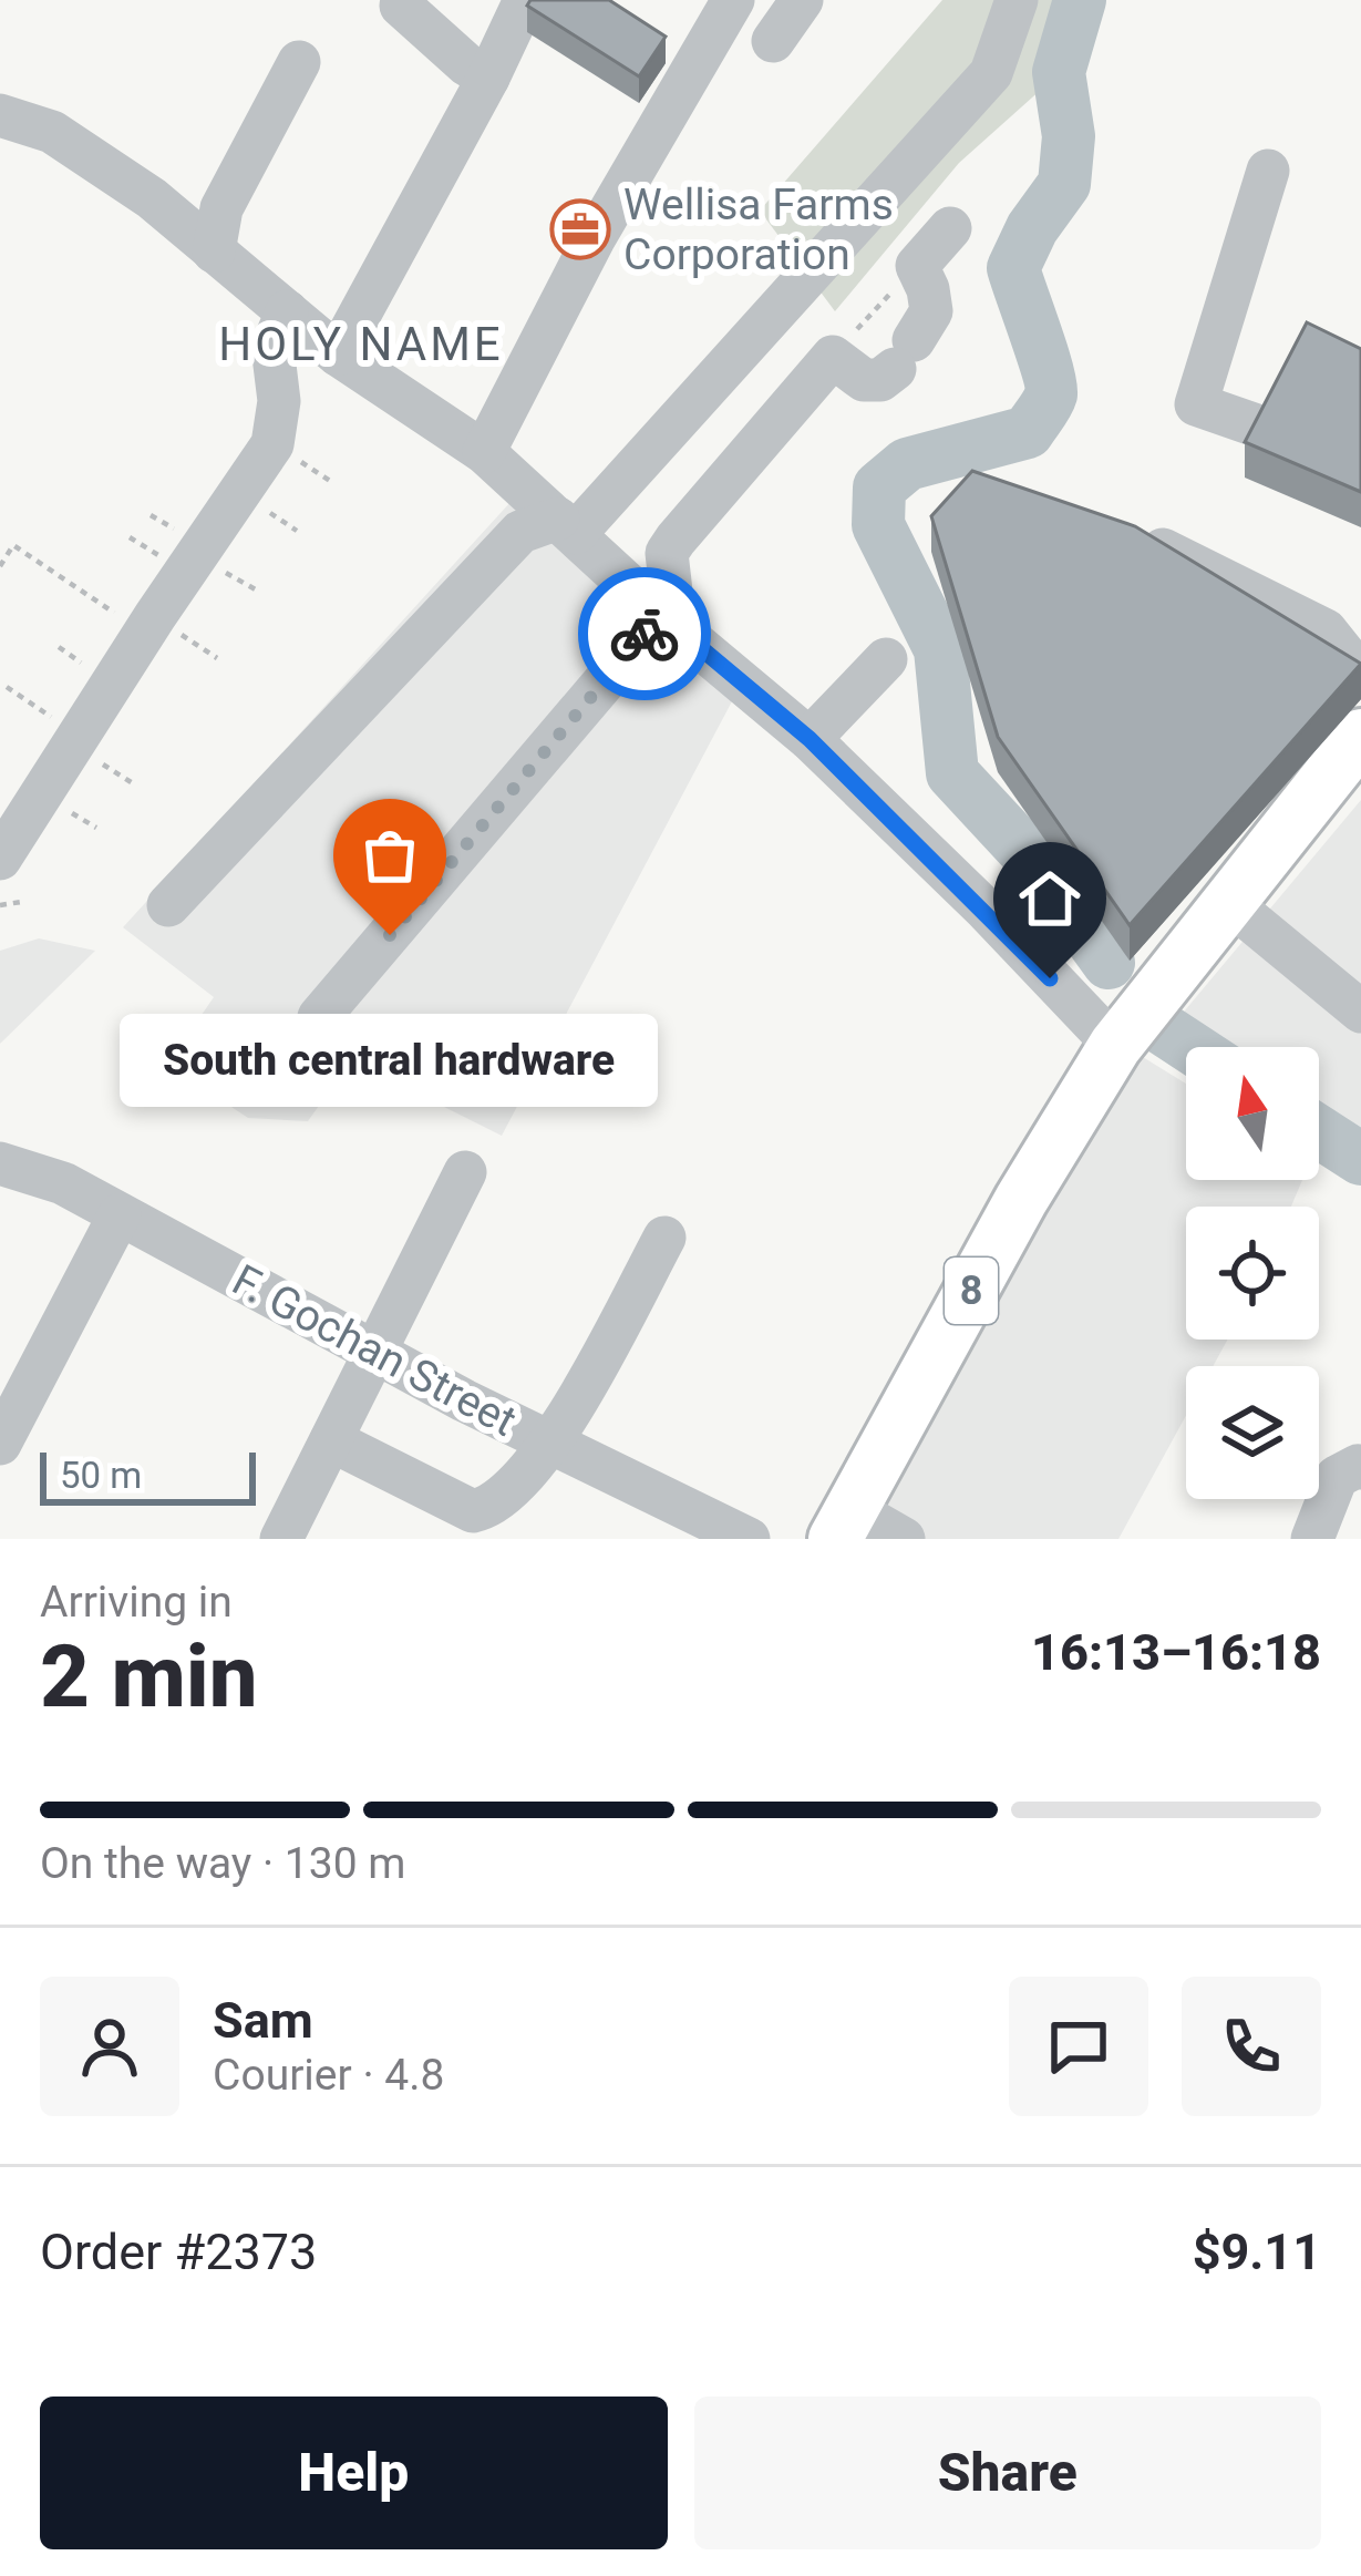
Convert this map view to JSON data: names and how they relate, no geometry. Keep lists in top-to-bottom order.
{
  "streets": {
    "main road": ["8"],
    "street": ["F. Gochan Street"]
  },
  "districts": ["HOLY NAME"],
  "places": {
    "office": ["Wellisa Farms Corporation"],
    "other": ["South central hardware"]
  },
  "scale_bar": "50 m",
  "north": "top",
  "page": {
    "bubble": "South central hardware",
    "scale": "50 m",
    "heading": ["2 min", "Arriving in", "16:13–16:18"],
    "panel": [
      "Sam",
      "Courier · 4.8",
      "Order #2373",
      "$9.11"
    ],
    "bar": "On the way · 130 m",
    "buttons": ["Help", "Share"]
  }
}
